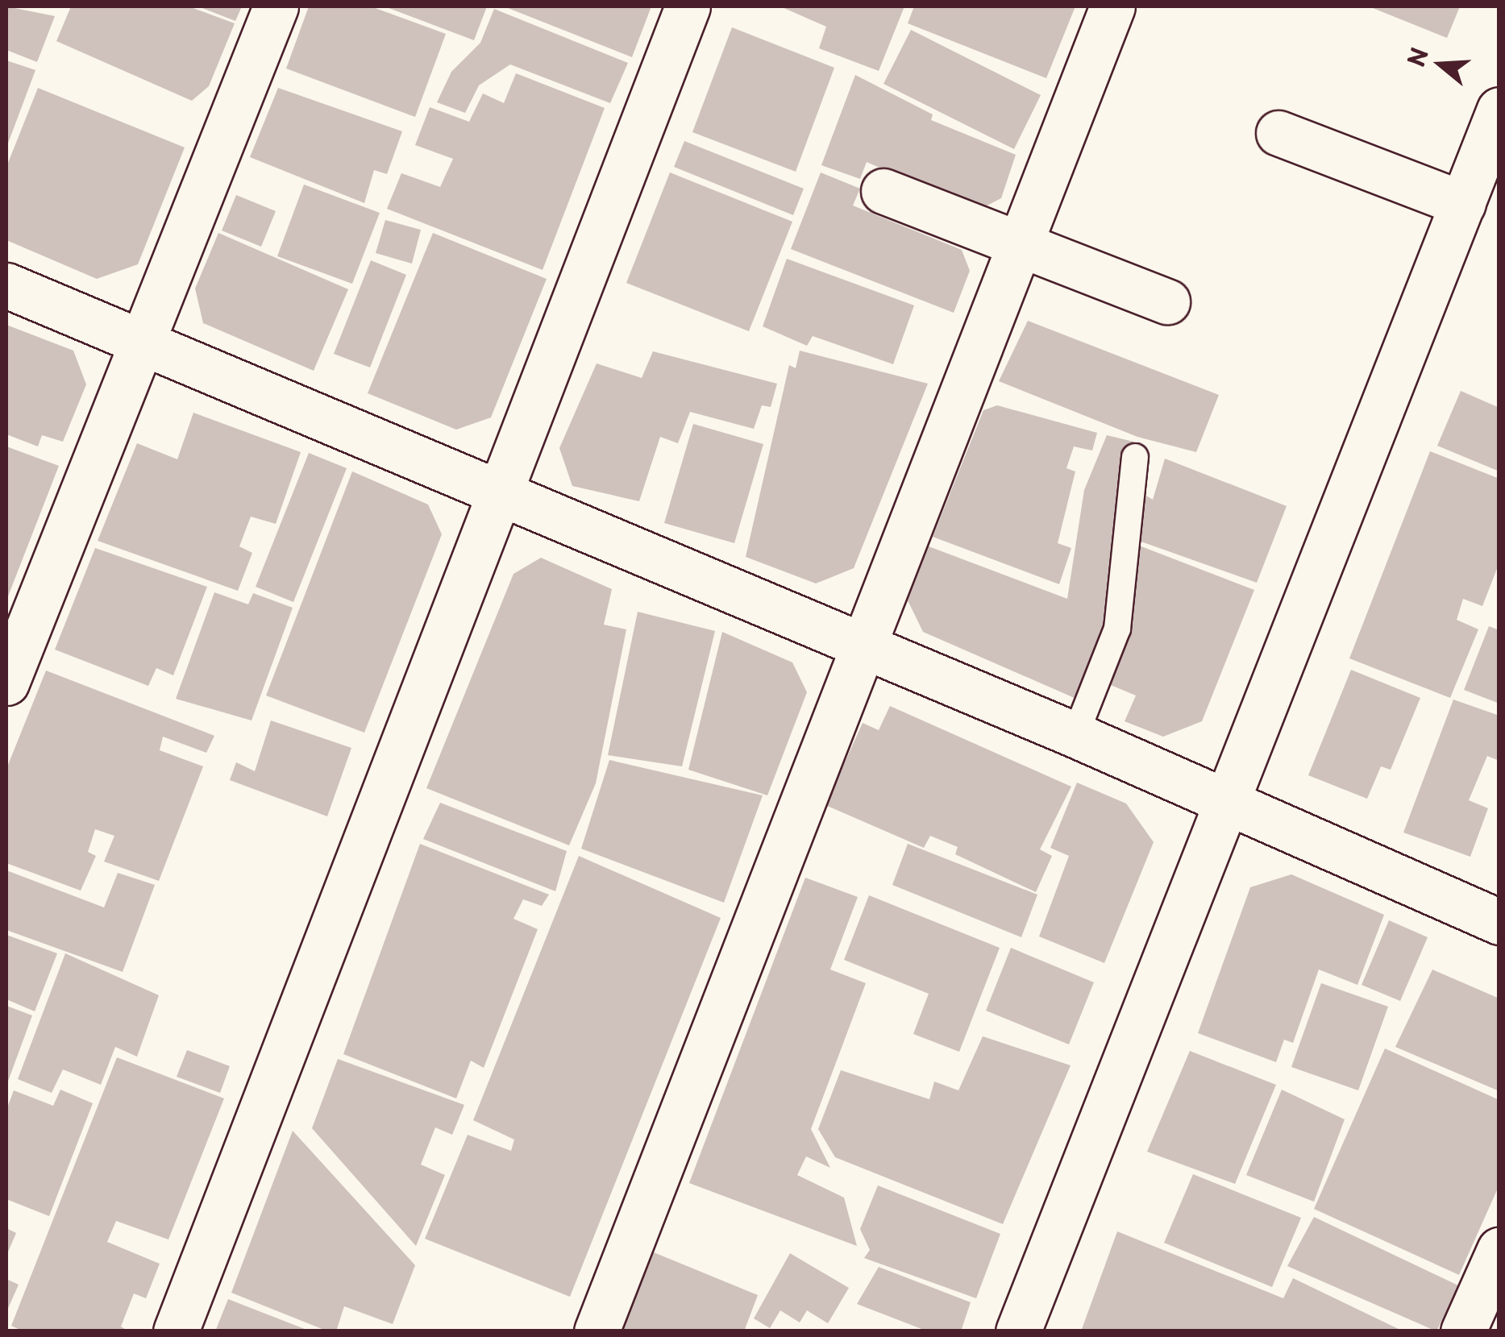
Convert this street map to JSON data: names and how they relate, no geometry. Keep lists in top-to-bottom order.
{
  "north": "left"
}
